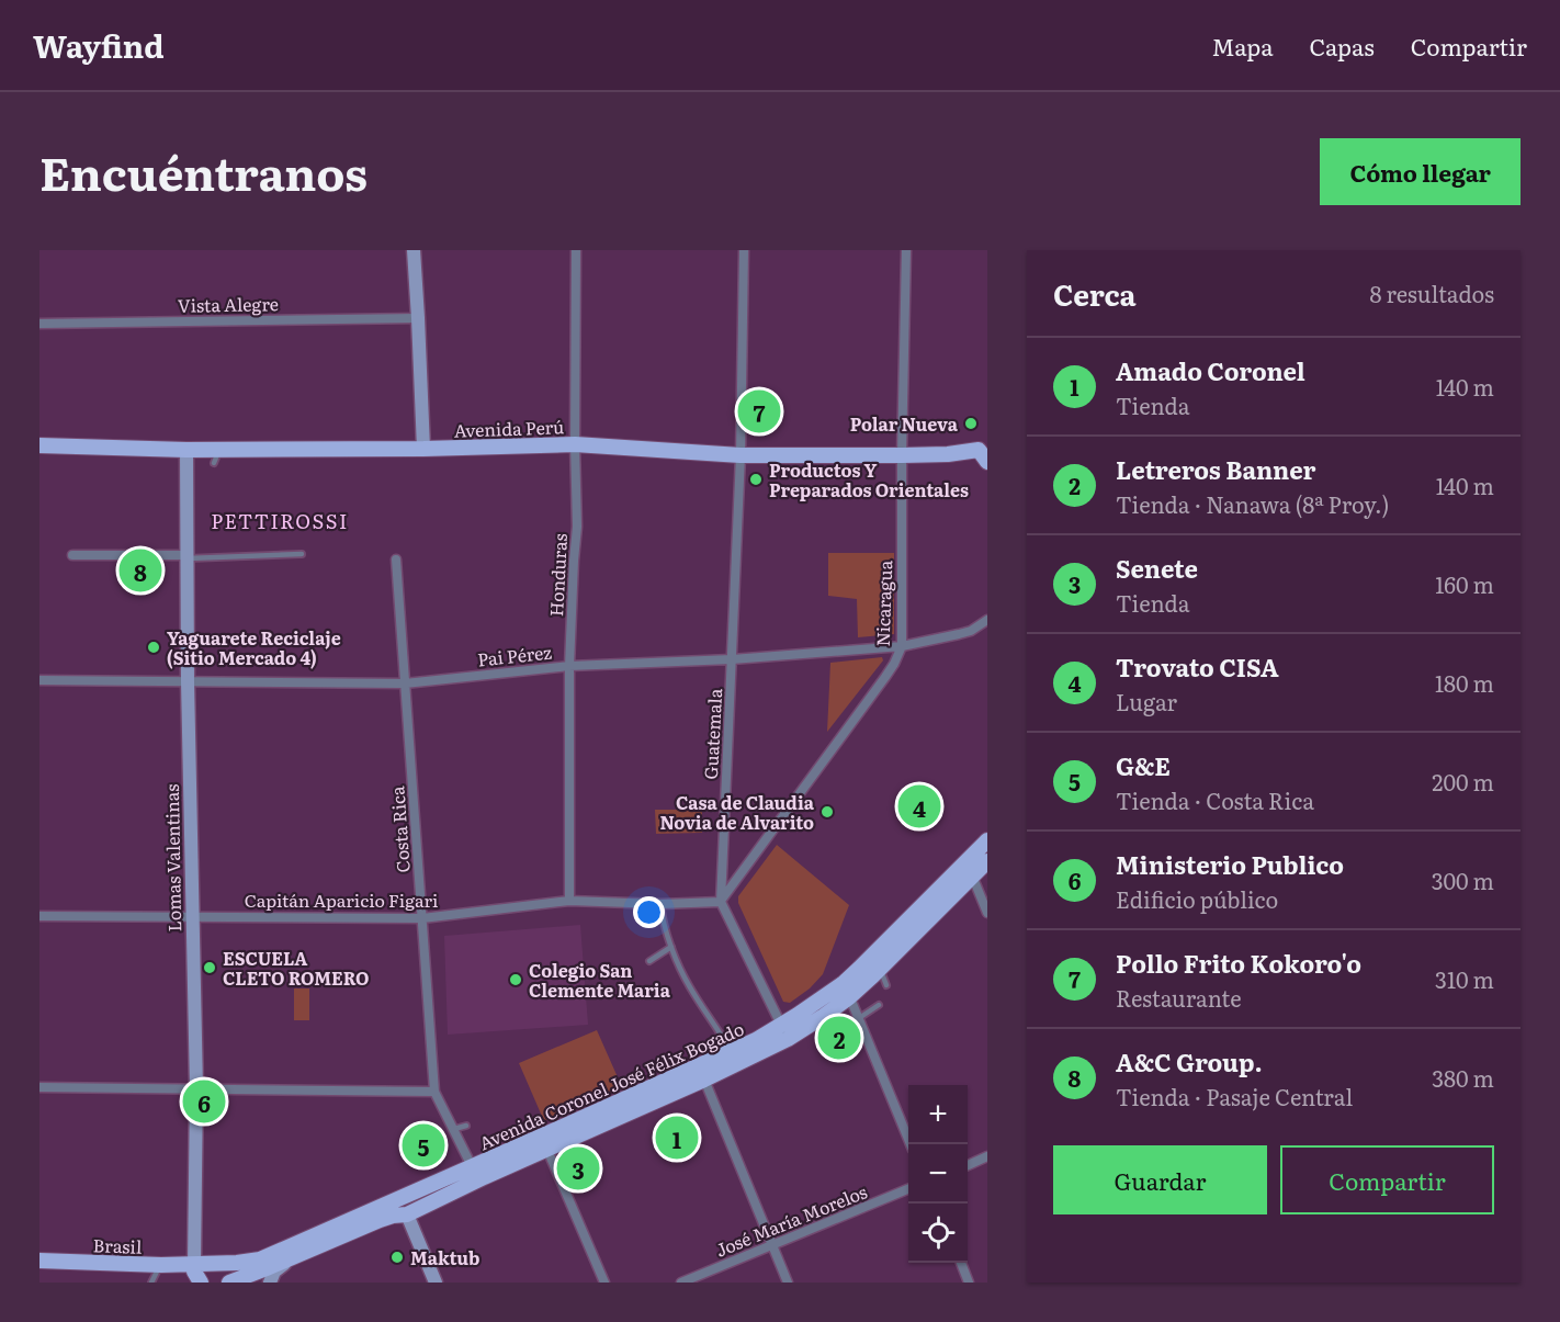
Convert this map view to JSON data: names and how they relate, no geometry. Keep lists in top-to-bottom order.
{
  "streets": {
    "main road": ["Avenida Perú", "Avenida Coronel José Félix Bogado", "Brasil"],
    "street": [
      "Vista Alegre",
      "Honduras",
      "Nicaragua",
      "Pai Pérez",
      "Guatemala",
      "Costa Rica",
      "Lomas Valentinas",
      "Capitán Aparicio Figari",
      "José María Morelos"
    ]
  },
  "crossings": [
    ["Avenida Perú", "Honduras"],
    ["Avenida Perú", "Nicaragua"],
    ["Avenida Perú", "Guatemala"],
    ["Avenida Perú", "Lomas Valentinas"],
    ["Honduras", "Pai Pérez"],
    ["Honduras", "Capitán Aparicio Figari"],
    ["Nicaragua", "Pai Pérez"],
    ["Nicaragua", "Guatemala"],
    ["Nicaragua", "Capitán Aparicio Figari"],
    ["Pai Pérez", "Guatemala"],
    ["Pai Pérez", "Costa Rica"],
    ["Pai Pérez", "Lomas Valentinas"],
    ["Guatemala", "Capitán Aparicio Figari"],
    ["Guatemala", "Avenida Coronel José Félix Bogado"],
    ["Costa Rica", "Capitán Aparicio Figari"],
    ["Costa Rica", "Avenida Coronel José Félix Bogado"],
    ["Lomas Valentinas", "Capitán Aparicio Figari"],
    ["Lomas Valentinas", "Avenida Coronel José Félix Bogado"],
    ["Lomas Valentinas", "Brasil"],
    ["Avenida Coronel José Félix Bogado", "Brasil"]
  ],
  "districts": ["PETTIROSSI"],
  "places": [
    "Polar Nueva",
    "Productos Y Preparados Orientales",
    "Yaguarete Reciclaje (Sitio Mercado 4)",
    "Casa de Claudia Novia de Alvarito",
    "ESCUELA CLETO ROMERO",
    "Colegio San Clemente Maria",
    "Maktub"
  ],
  "page": {
    "header": "Wayfind",
    "nav": ["Mapa", "Capas", "Compartir"],
    "title": "Encuéntranos",
    "buttons": [
      "Cómo llegar",
      ["Guardar", "Compartir"]
    ],
    "heading": ["Cerca", "8 resultados"],
    "list": [
      {
        "mark": "1",
        "name": "Amado Coronel",
        "note": "Tienda",
        "value": "140 m"
      },
      {
        "mark": "2",
        "name": "Letreros Banner",
        "note": "Tienda · Nanawa (8ª Proy.)",
        "value": "140 m"
      },
      {
        "mark": "3",
        "name": "Senete",
        "note": "Tienda",
        "value": "160 m"
      },
      {
        "mark": "4",
        "name": "Trovato CISA",
        "note": "Lugar",
        "value": "180 m"
      },
      {
        "mark": "5",
        "name": "G&E",
        "note": "Tienda · Costa Rica",
        "value": "200 m"
      },
      {
        "mark": "6",
        "name": "Ministerio Publico",
        "note": "Edificio público",
        "value": "300 m"
      },
      {
        "mark": "7",
        "name": "Pollo Frito Kokoro'o",
        "note": "Restaurante",
        "value": "310 m"
      },
      {
        "mark": "8",
        "name": "A&C Group.",
        "note": "Tienda · Pasaje Central",
        "value": "380 m"
      }
    ],
    "pins": [
      "7",
      "8",
      "4",
      "2",
      "6",
      "1",
      "5",
      "3"
    ],
    "map_buttons": ["+", "−"]
  }
}
